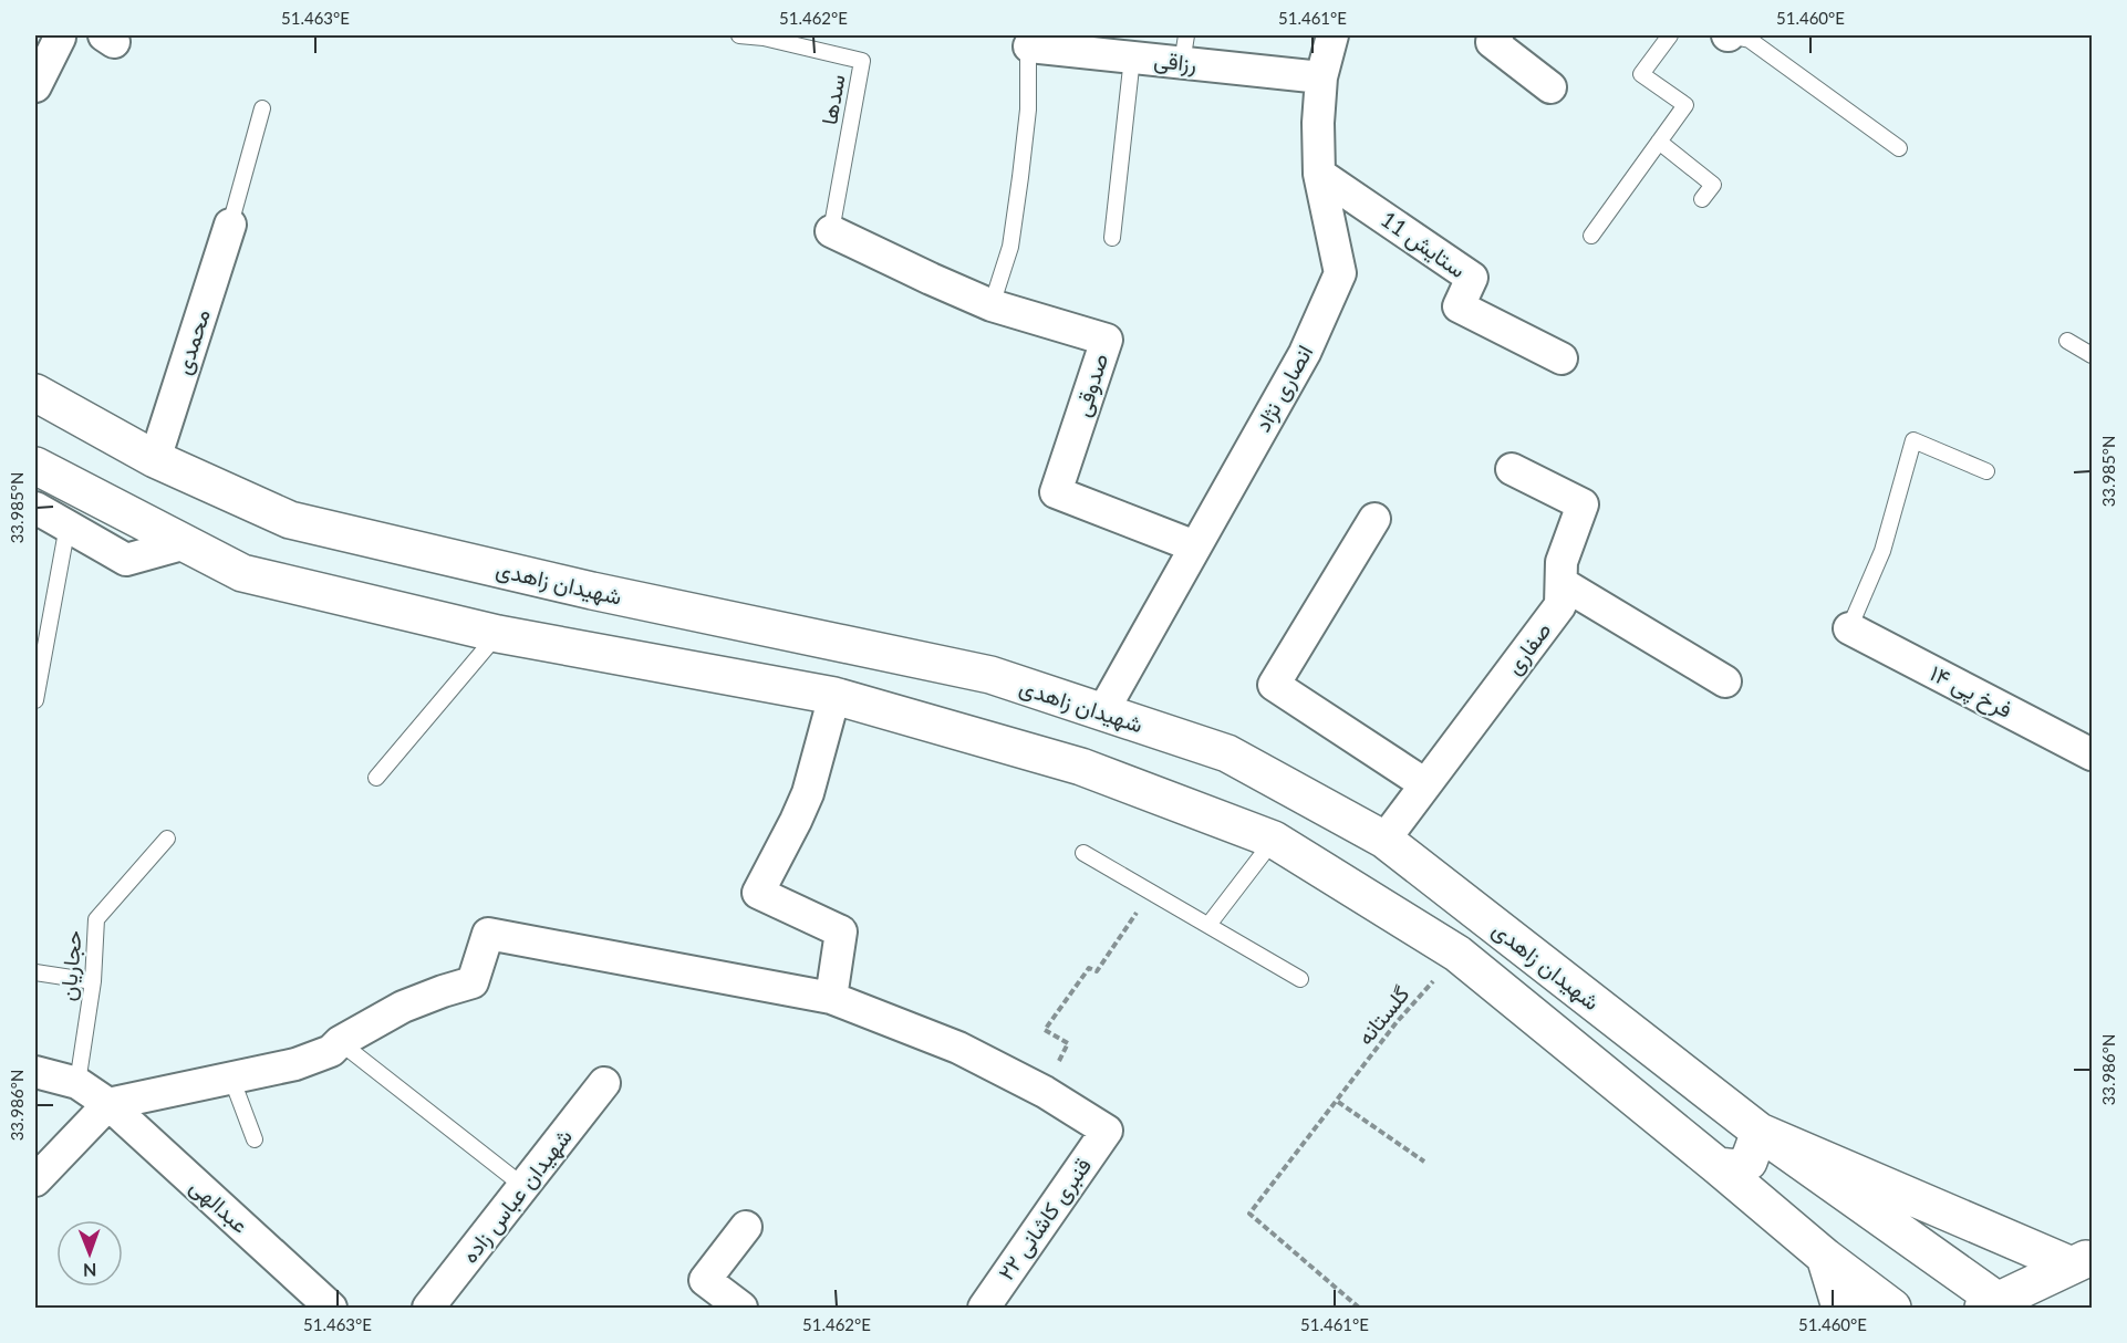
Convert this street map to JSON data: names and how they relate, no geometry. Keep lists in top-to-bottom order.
{
  "streets": {
    "main road": ["شهیدان زاهدی"],
    "street": [
      "رزاقی",
      "ستایش 11",
      "محمدی",
      "صدوقی",
      "انصاری نژاد",
      "صفاری",
      "فرخ پی ۱۴",
      "شهیدان عباس زاده",
      "عبدالهی",
      "قنبری کاشانی ۲۲"
    ],
    "lane": ["سدها", "حجاریان"],
    "path": ["گلستانه"]
  },
  "crossings": [
    ["رزاقی", "صدوقی"],
    ["رزاقی", "انصاری نژاد"],
    ["سدها", "صدوقی"],
    ["ستایش 11", "انصاری نژاد"],
    ["محمدی", "شهیدان زاهدی"],
    ["صدوقی", "انصاری نژاد"],
    ["انصاری نژاد", "شهیدان زاهدی"],
    ["شهیدان زاهدی", "صفاری"],
    ["شهیدان زاهدی", "گلستانه"],
    ["حجاریان", "عبدالهی"]
  ],
  "north": "bottom",
  "coordinates": [
    "51.463°E",
    "51.462°E",
    "51.461°E",
    "51.460°E",
    "33.985°N",
    "33.986°N"
  ]
}
